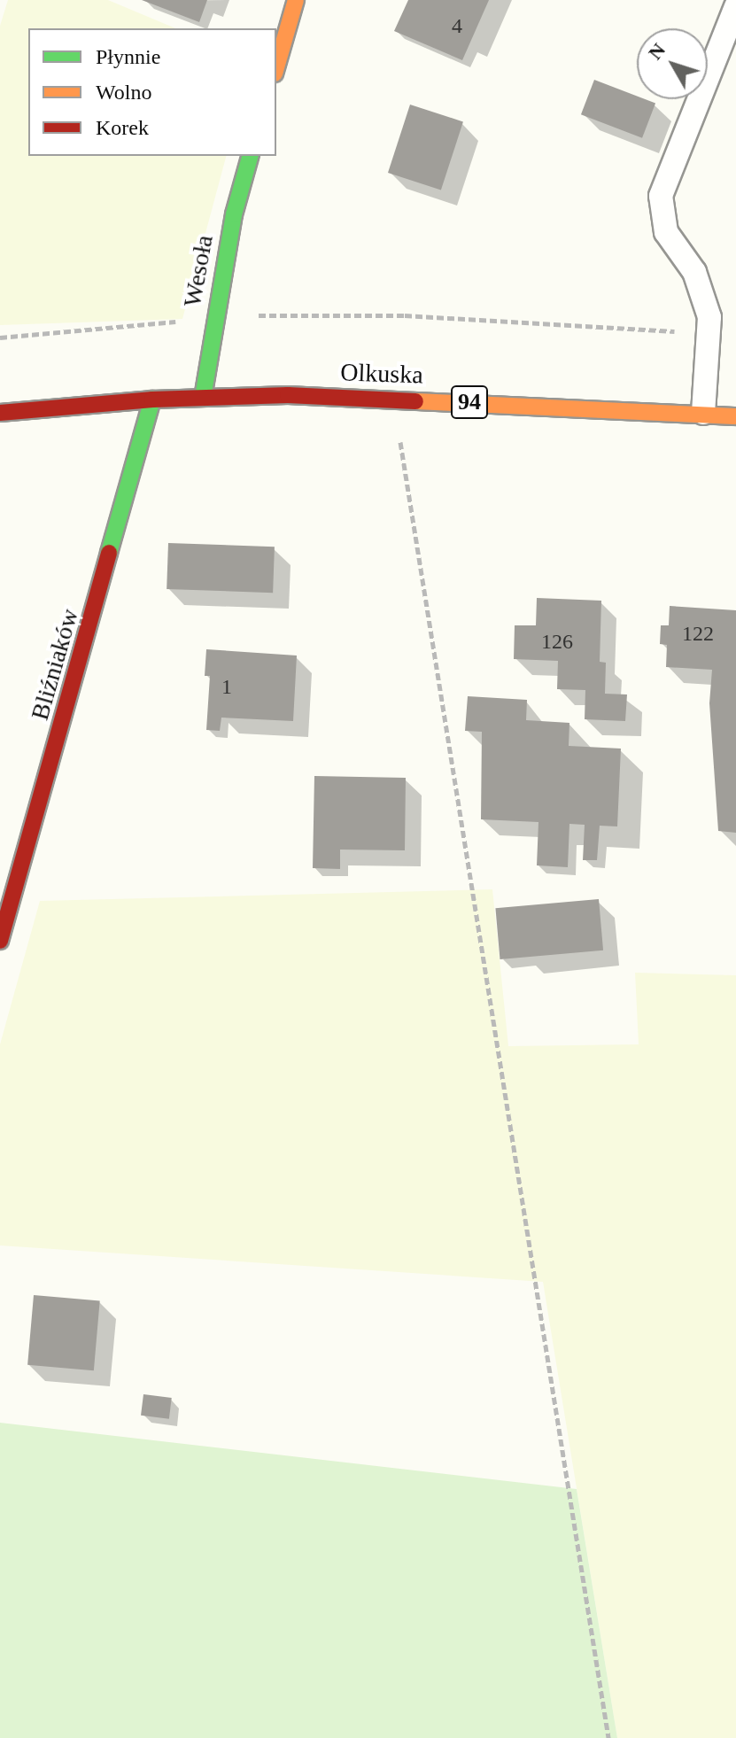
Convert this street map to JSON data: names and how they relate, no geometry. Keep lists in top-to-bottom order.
{
  "streets": {
    "street": [
      "Wesoła",
      "Olkuska",
      "94",
      "Bliźniaków"
    ]
  },
  "crossings": [
    ["Wesoła", "Olkuska"],
    ["Olkuska", "94"],
    ["Olkuska", "Bliźniaków"],
    ["94", "Bliźniaków"]
  ],
  "house_numbers": [
    "4",
    "122",
    "126",
    "1"
  ],
  "legend": ["Płynnie", "Wolno", "Korek"],
  "north": "top left"
}
